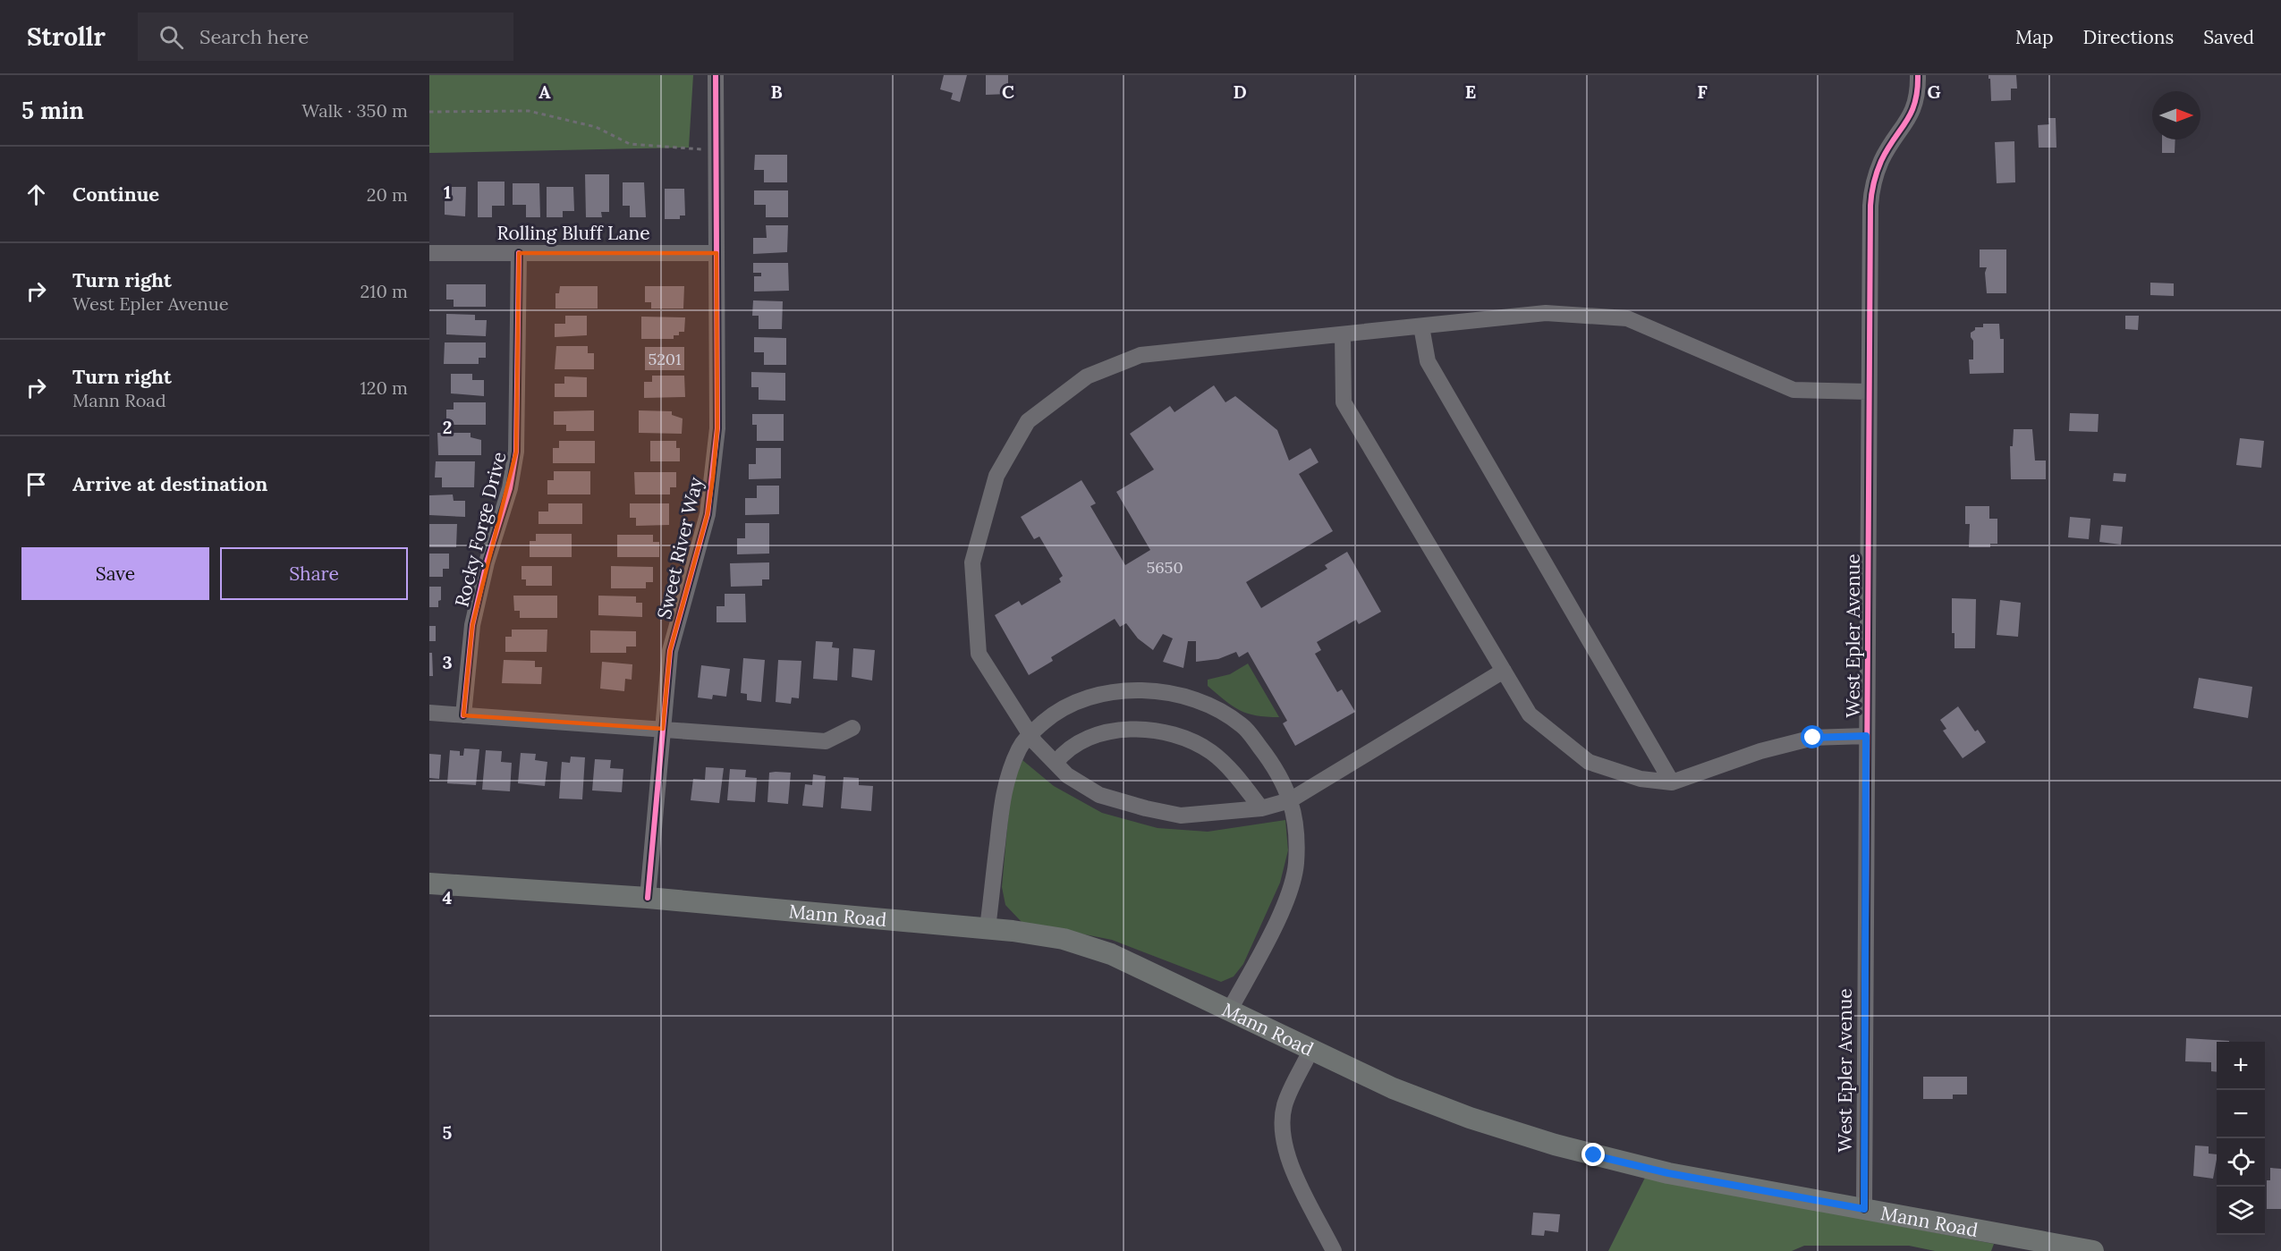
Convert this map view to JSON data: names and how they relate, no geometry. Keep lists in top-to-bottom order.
{
  "streets": {
    "main road": ["Mann Road"],
    "street": [
      "Rolling Bluff Lane",
      "Rocky Forge Drive",
      "Sweet River Way",
      "West Epler Avenue"
    ]
  },
  "crossings": [
    ["Rolling Bluff Lane", "Rocky Forge Drive"],
    ["Rolling Bluff Lane", "Sweet River Way"],
    ["Sweet River Way", "Mann Road"],
    ["West Epler Avenue", "Mann Road"]
  ],
  "house_numbers": ["5201", "5650"],
  "north": "right",
  "page": {
    "header": "Strollr",
    "search": "Search here",
    "nav": ["Map", "Directions", "Saved"],
    "heading": ["5 min", "Walk · 350 m"],
    "list": [
      ["Continue", "20 m"],
      ["Turn right", "West Epler Avenue", "210 m"],
      ["Turn right", "Mann Road", "120 m"],
      "Arrive at destination"
    ],
    "buttons": ["Save", "Share"],
    "map_buttons": ["+", "−"]
  },
  "grid": {
    "columns": [
      "A",
      "B",
      "C",
      "D",
      "E",
      "F",
      "G"
    ],
    "rows": [
      "1",
      "2",
      "3",
      "4",
      "5"
    ]
  }
}
